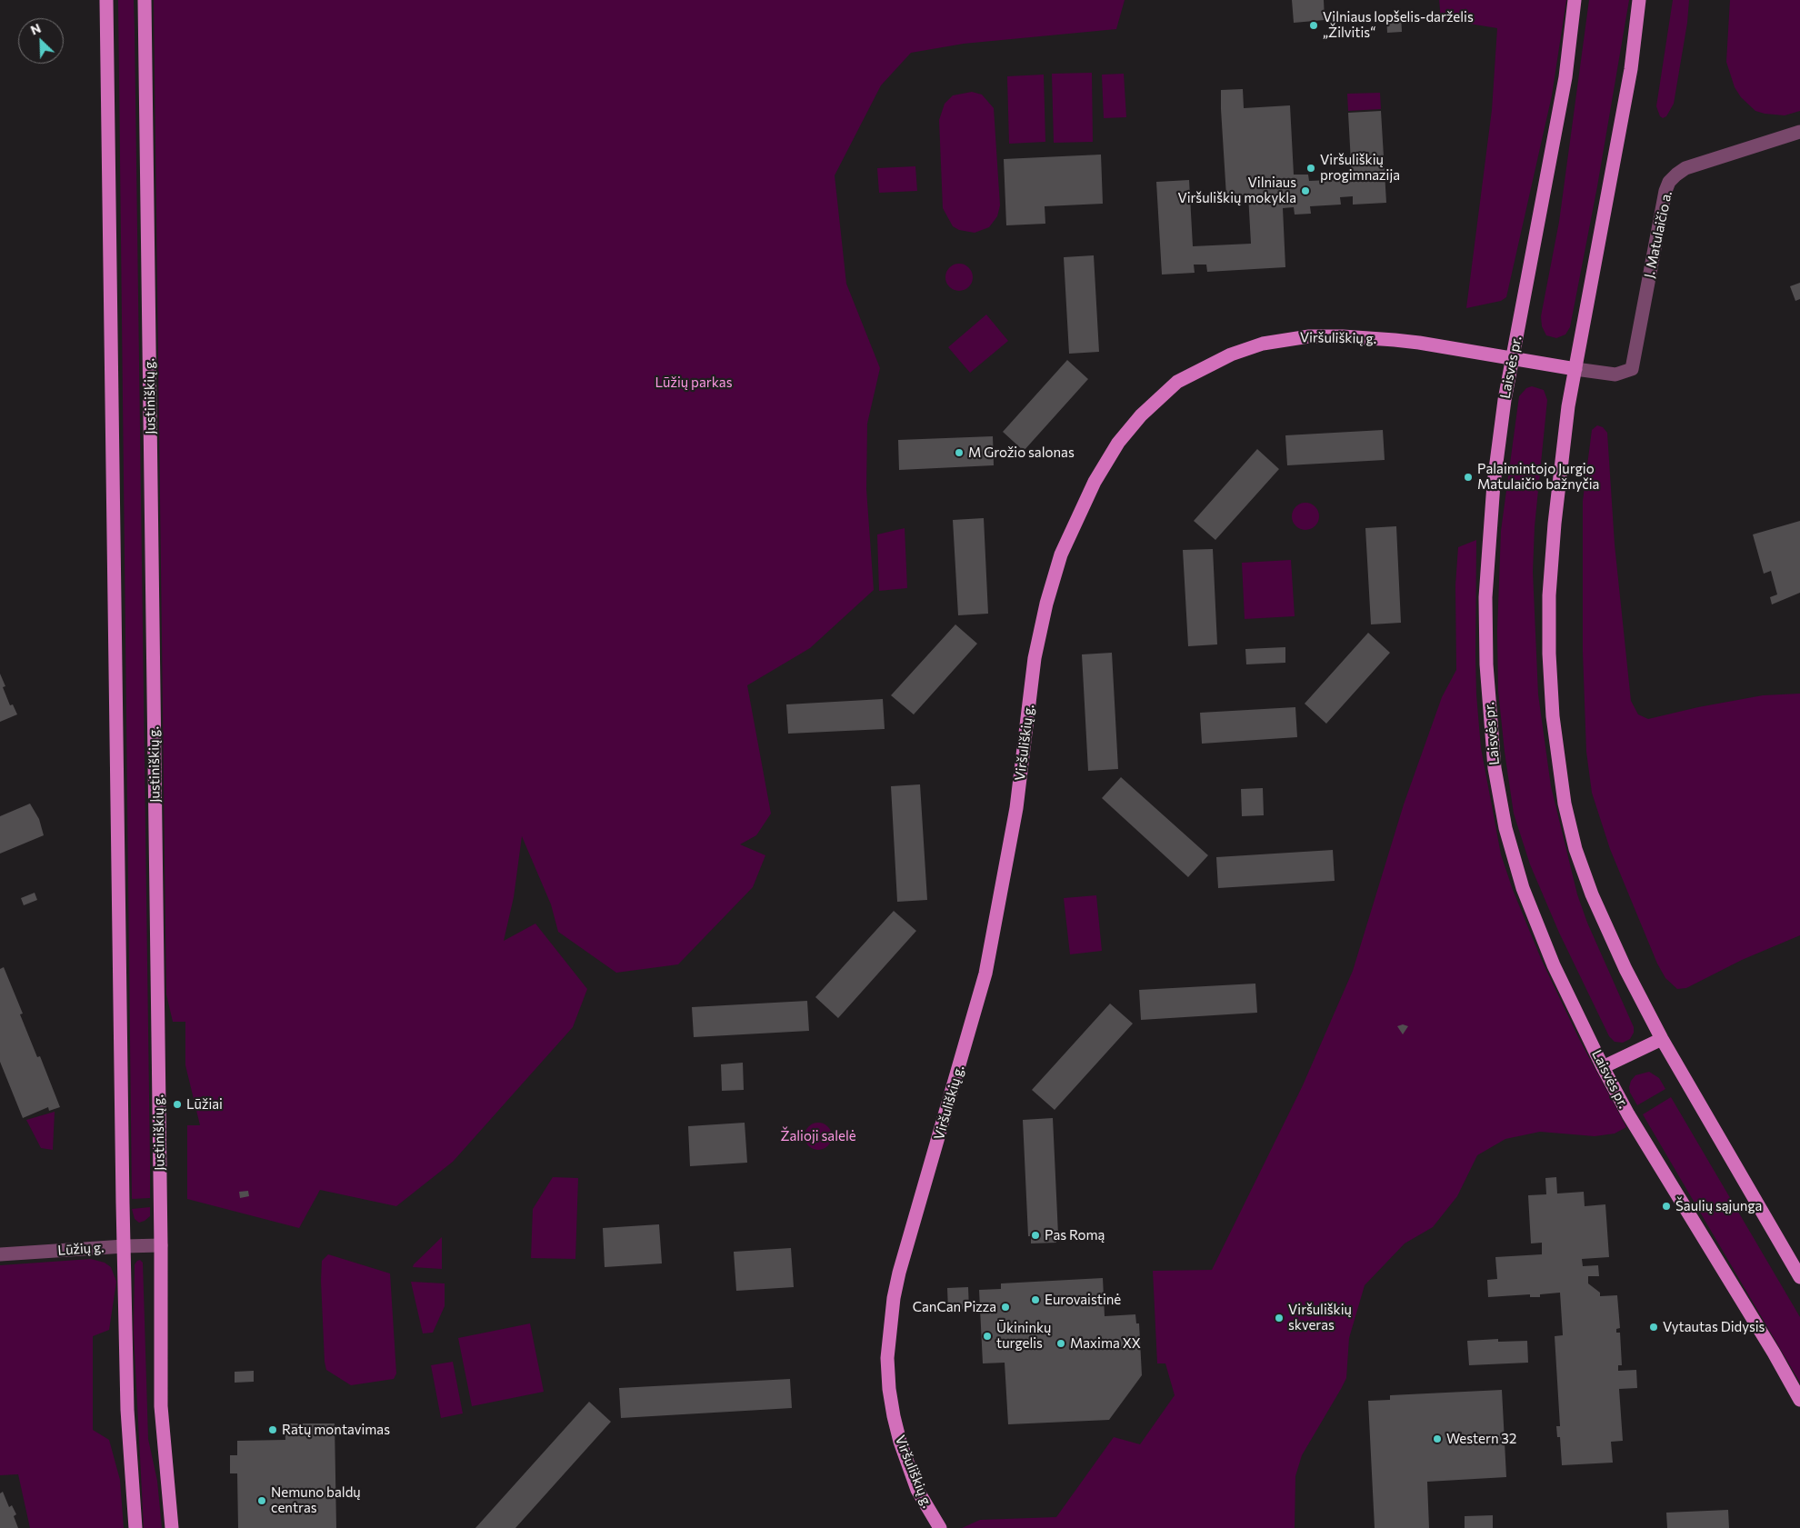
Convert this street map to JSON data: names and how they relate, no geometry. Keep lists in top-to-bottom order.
{
  "streets": {
    "main road": ["Viršuliškių g.", "Laisvės pr.", "Justiniškių g."],
    "street": ["J. Matulaičio a.", "Lūžių g."]
  },
  "crossings": [
    ["J. Matulaičio a.", "Viršuliškių g."],
    ["Viršuliškių g.", "Laisvės pr."],
    ["Justiniškių g.", "Lūžių g."]
  ],
  "parks": ["Lūžių parkas", "Žalioji salelė"],
  "places": [
    "Vilniaus lopšelis-darželis „Žilvitis“",
    "Viršuliškių progimnazija",
    "Vilniaus Viršuliškių mokykla",
    "M Grožio salonas",
    "Palaimintojo Jurgio Matulaičio bažnyčia",
    "Lūžiai",
    "Šaulių sąjunga",
    "Pas Romą",
    "Eurovaistinė",
    "CanCan Pizza",
    "Viršuliškių skveras",
    "Vytautas Didysis",
    "Ūkininkų turgelis",
    "Maxima XX",
    "Ratų montavimas",
    "Western 32",
    "Nemuno baldų centras"
  ],
  "north": "top left"
}
